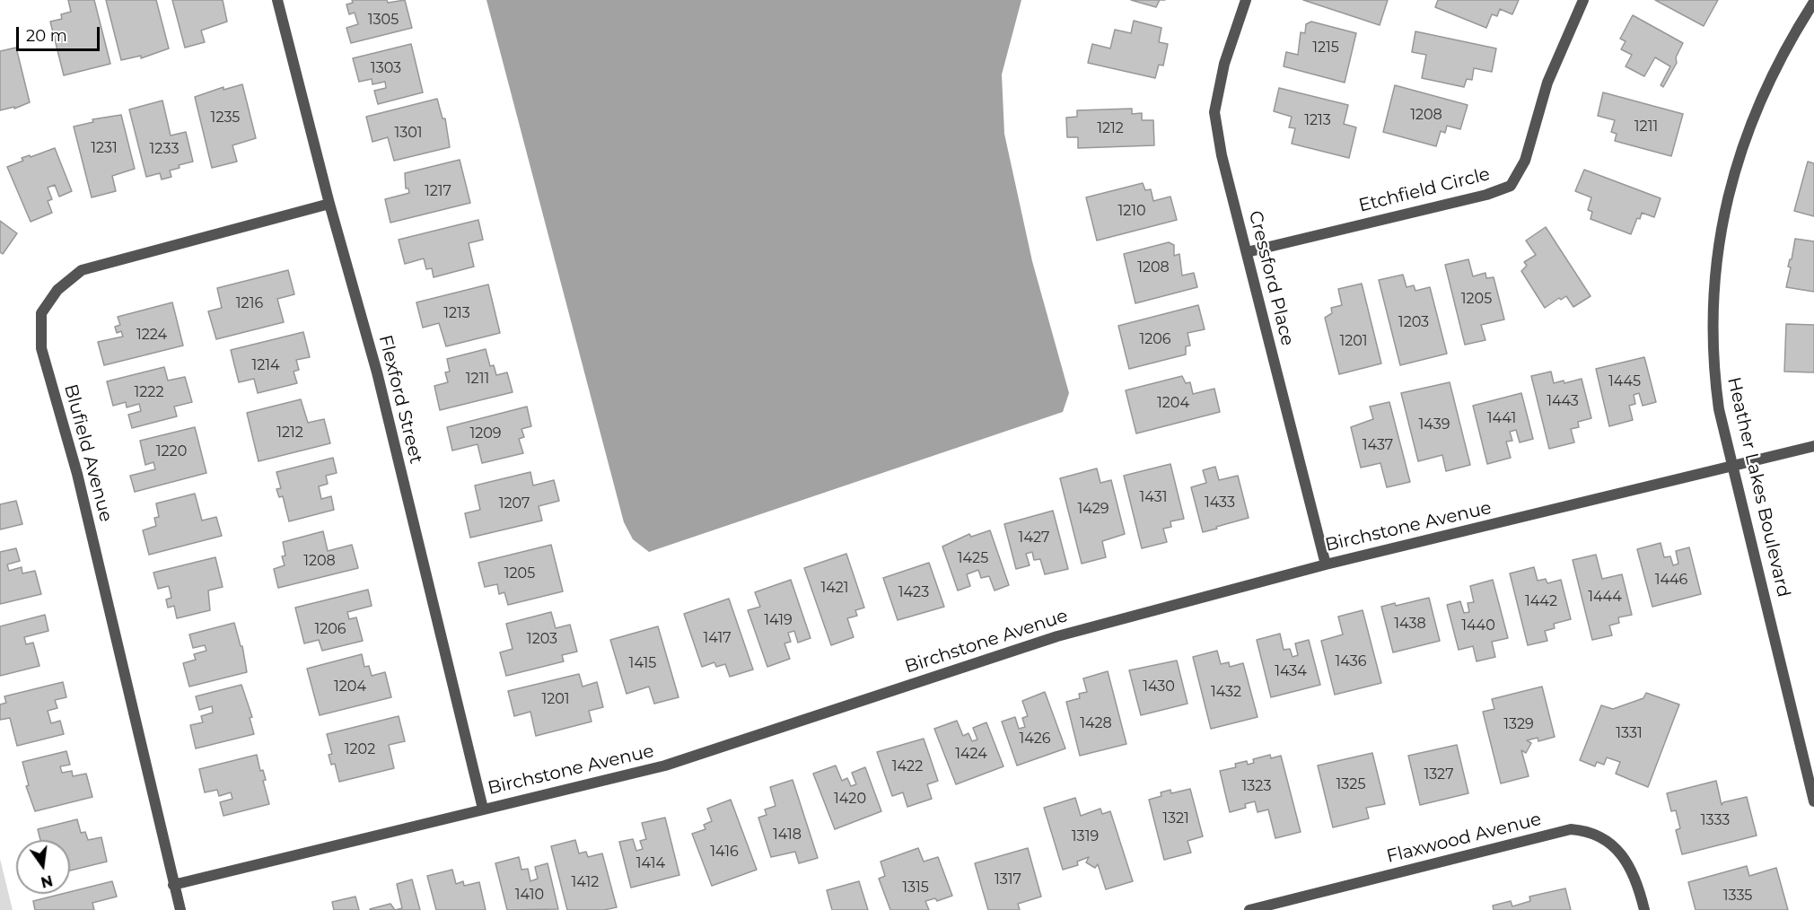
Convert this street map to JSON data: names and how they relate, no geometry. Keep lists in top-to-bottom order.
{
  "streets": {
    "street": [
      "Etchfield Circle",
      "Cressford Place",
      "Flexford Street",
      "Blufield Avenue",
      "Heather Lakes Boulevard",
      "Birchstone Avenue",
      "Flaxwood Avenue"
    ]
  },
  "crossings": [
    ["Etchfield Circle", "Cressford Place"],
    ["Cressford Place", "Birchstone Avenue"],
    ["Flexford Street", "Blufield Avenue"],
    ["Flexford Street", "Birchstone Avenue"],
    ["Blufield Avenue", "Birchstone Avenue"],
    ["Heather Lakes Boulevard", "Birchstone Avenue"]
  ],
  "house_numbers": [
    "1305",
    "1215",
    "1303",
    "1208",
    "1235",
    "1213",
    "1211",
    "1212",
    "1301",
    "1231",
    "1233",
    "1217",
    "1210",
    "1208",
    "1205",
    "1216",
    "1213",
    "1203",
    "1224",
    "1206",
    "1201",
    "1214",
    "1211",
    "1445",
    "1222",
    "1443",
    "1204",
    "1441",
    "1439",
    "1212",
    "1209",
    "1437",
    "1220",
    "1431",
    "1433",
    "1207",
    "1429",
    "1427",
    "1425",
    "1208",
    "1205",
    "1446",
    "1421",
    "1423",
    "1444",
    "1442",
    "1419",
    "1438",
    "1440",
    "1206",
    "1417",
    "1203",
    "1436",
    "1415",
    "1434",
    "1204",
    "1430",
    "1432",
    "1201",
    "1428",
    "1329",
    "1331",
    "1426",
    "1202",
    "1424",
    "1422",
    "1327",
    "1325",
    "1323",
    "1420",
    "1321",
    "1333",
    "1418",
    "1319",
    "1416",
    "1414",
    "1317",
    "1412",
    "1315",
    "1410",
    "1335"
  ],
  "scale_bar": "20 m",
  "north": "bottom"
}
